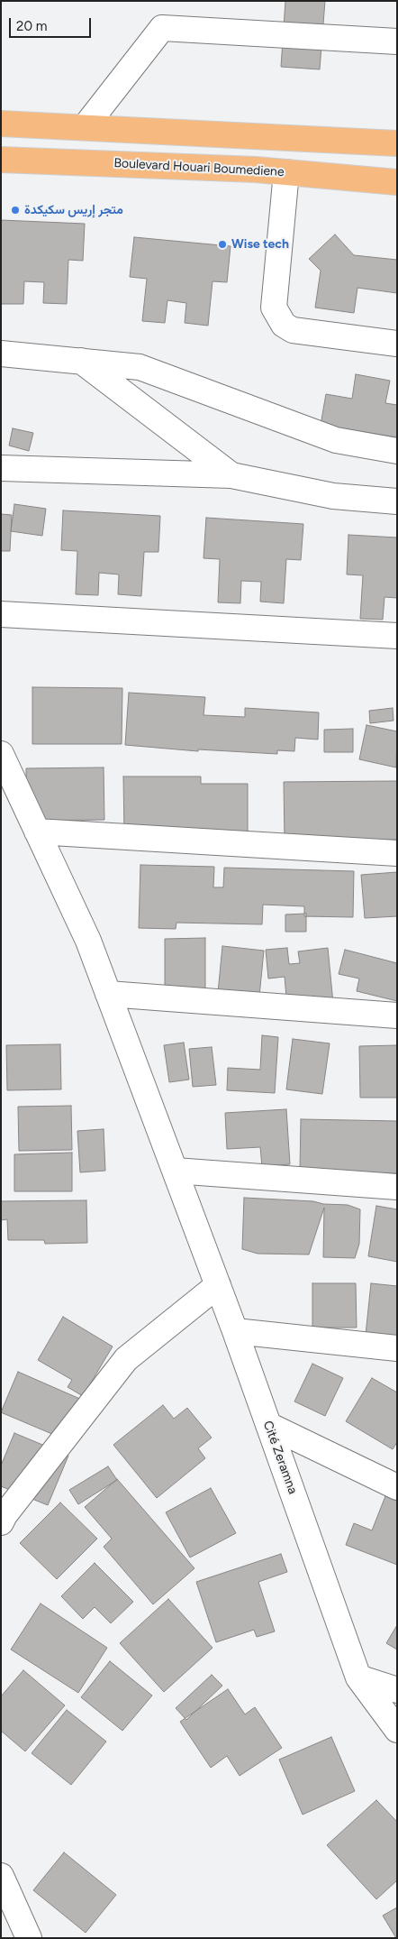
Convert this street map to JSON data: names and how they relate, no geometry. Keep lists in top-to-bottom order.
{
  "streets": {
    "highway": ["Boulevard Houari Boumediene"],
    "street": ["Cité Zeramna"]
  },
  "places": ["متجر إريس سكيكدة", "Wise tech"],
  "scale_bar": "20 m"
}
